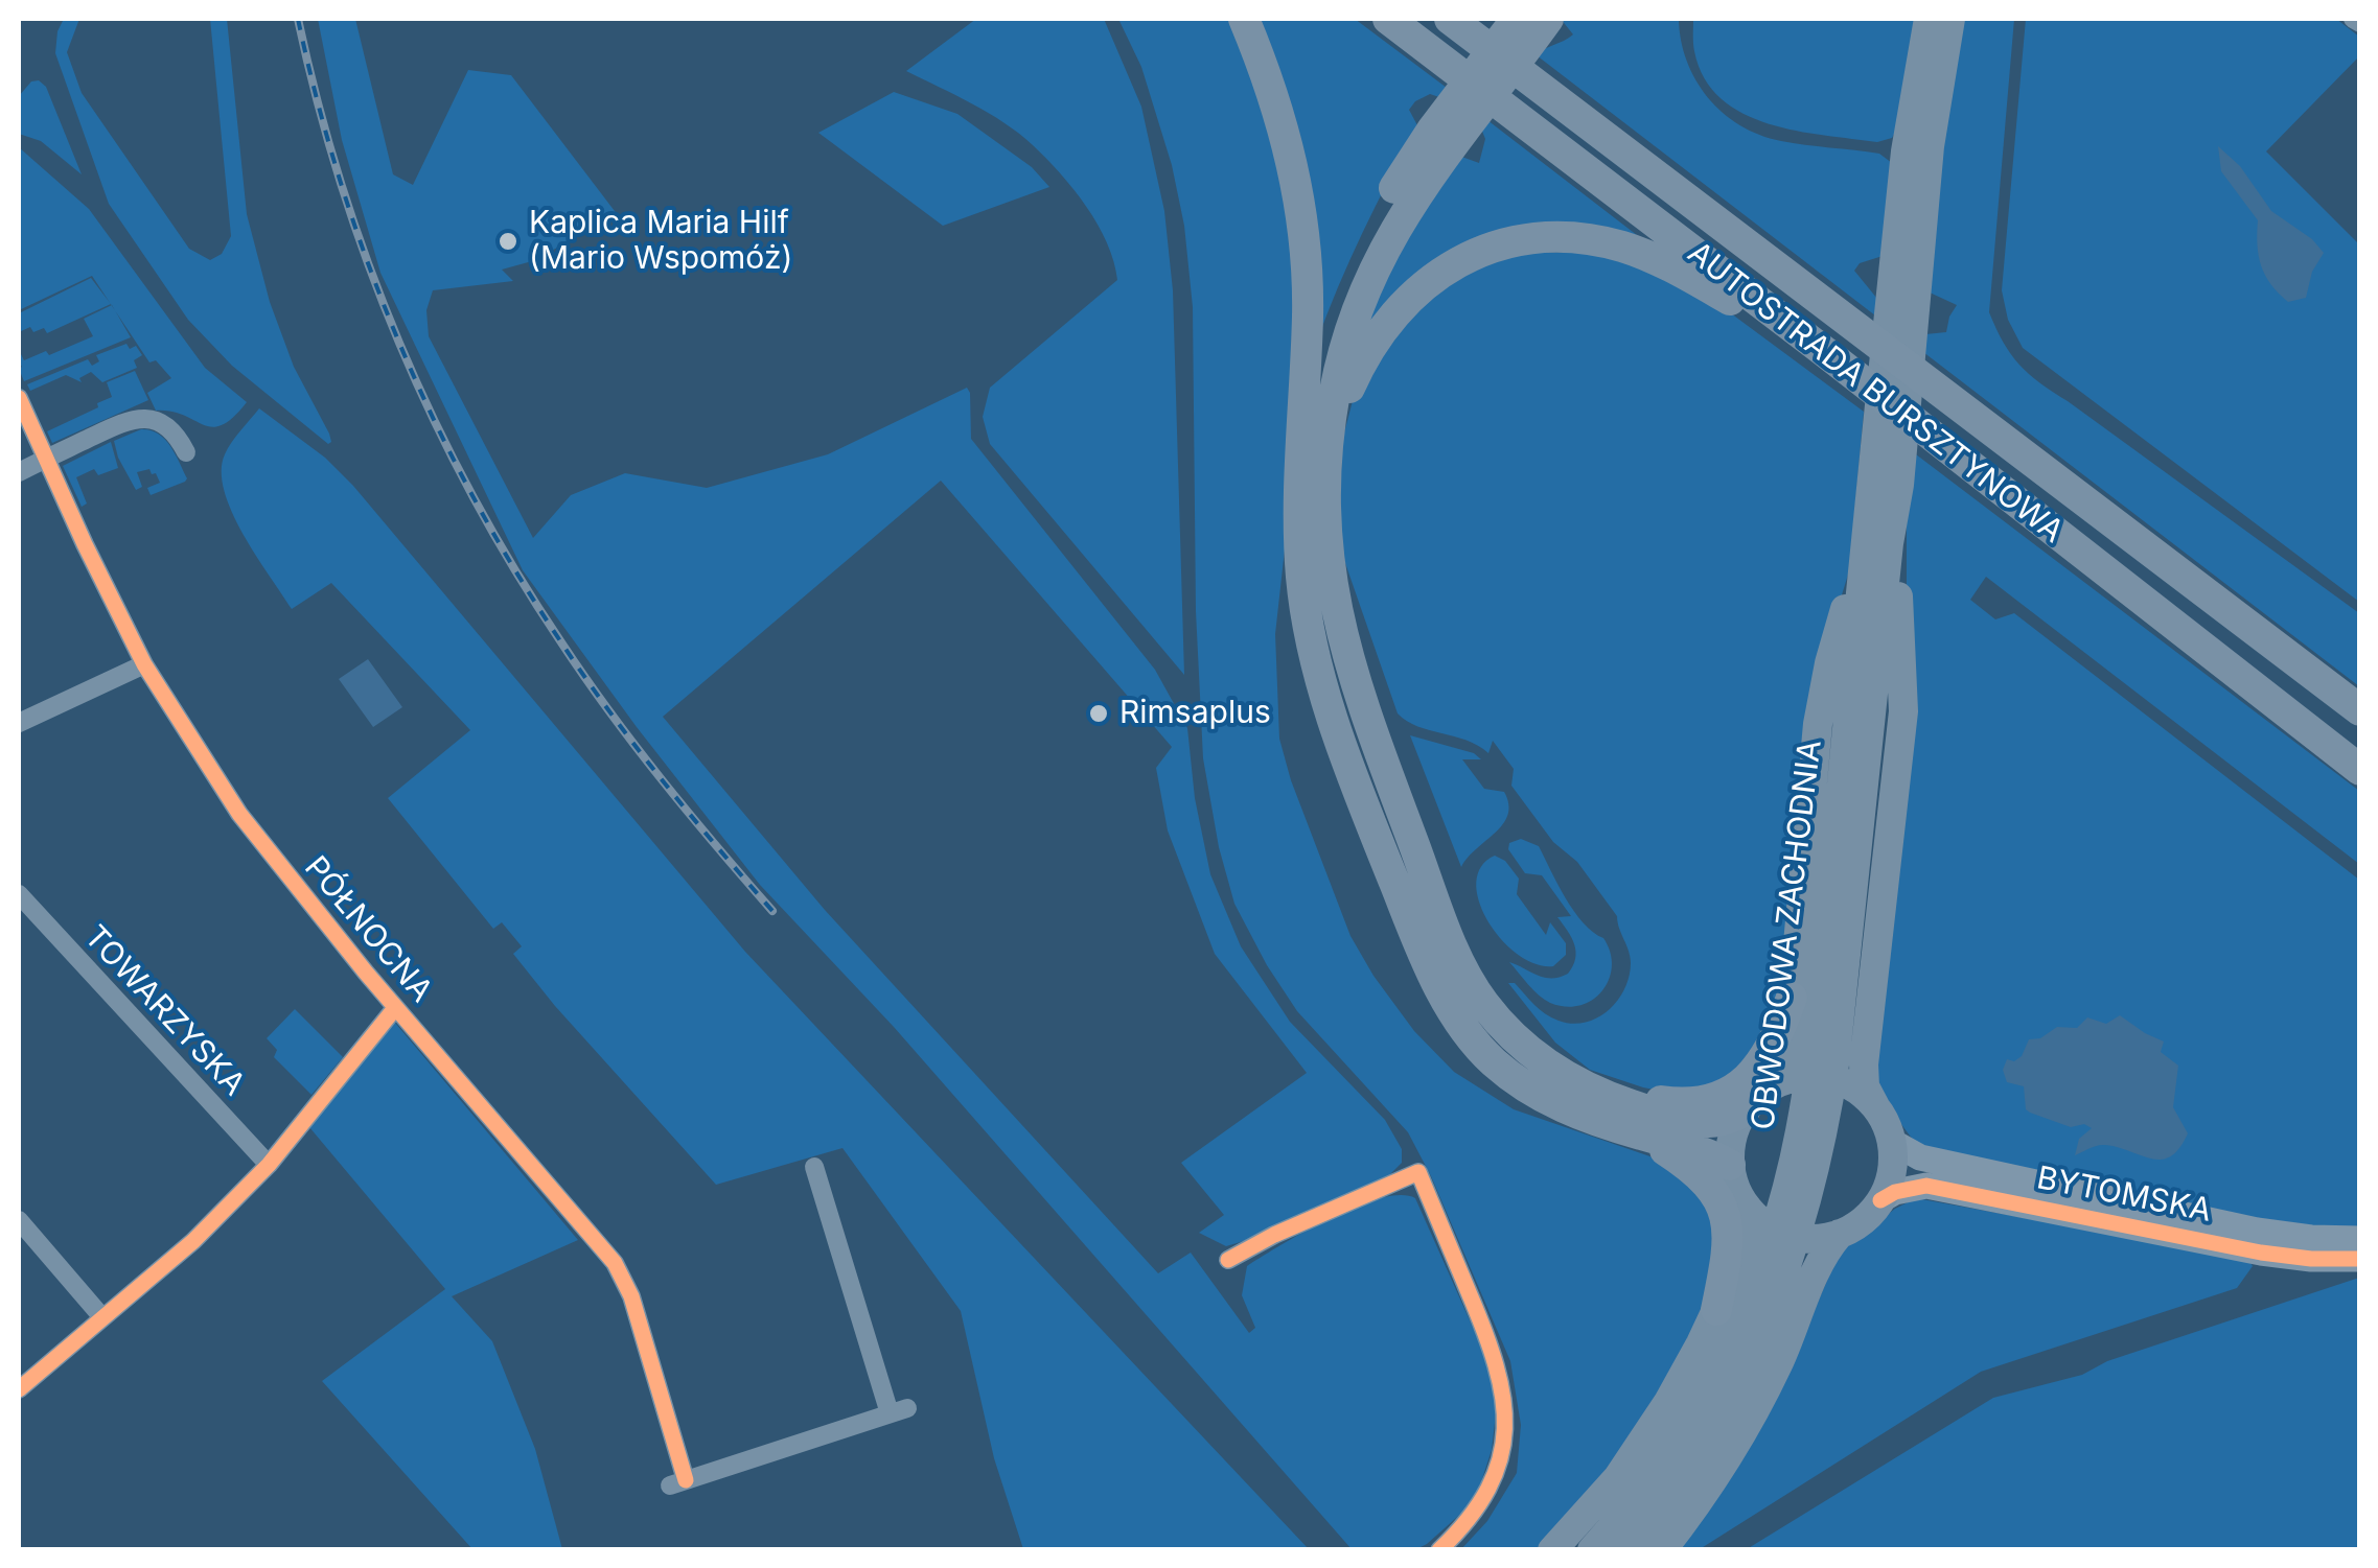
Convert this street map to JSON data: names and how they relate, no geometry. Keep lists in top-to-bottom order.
{
  "streets": {
    "highway": ["AUTOSTRADA BURSZTYNOWA"],
    "main road": ["OBWODOWA ZACHODNIA"],
    "street": ["PÓŁNOCNA", "TOWARZYSKA", "BYTOMSKA"]
  },
  "places": ["Kaplica Maria Hilf (Mario Wspomóż)", "Rimsaplus"]
}
